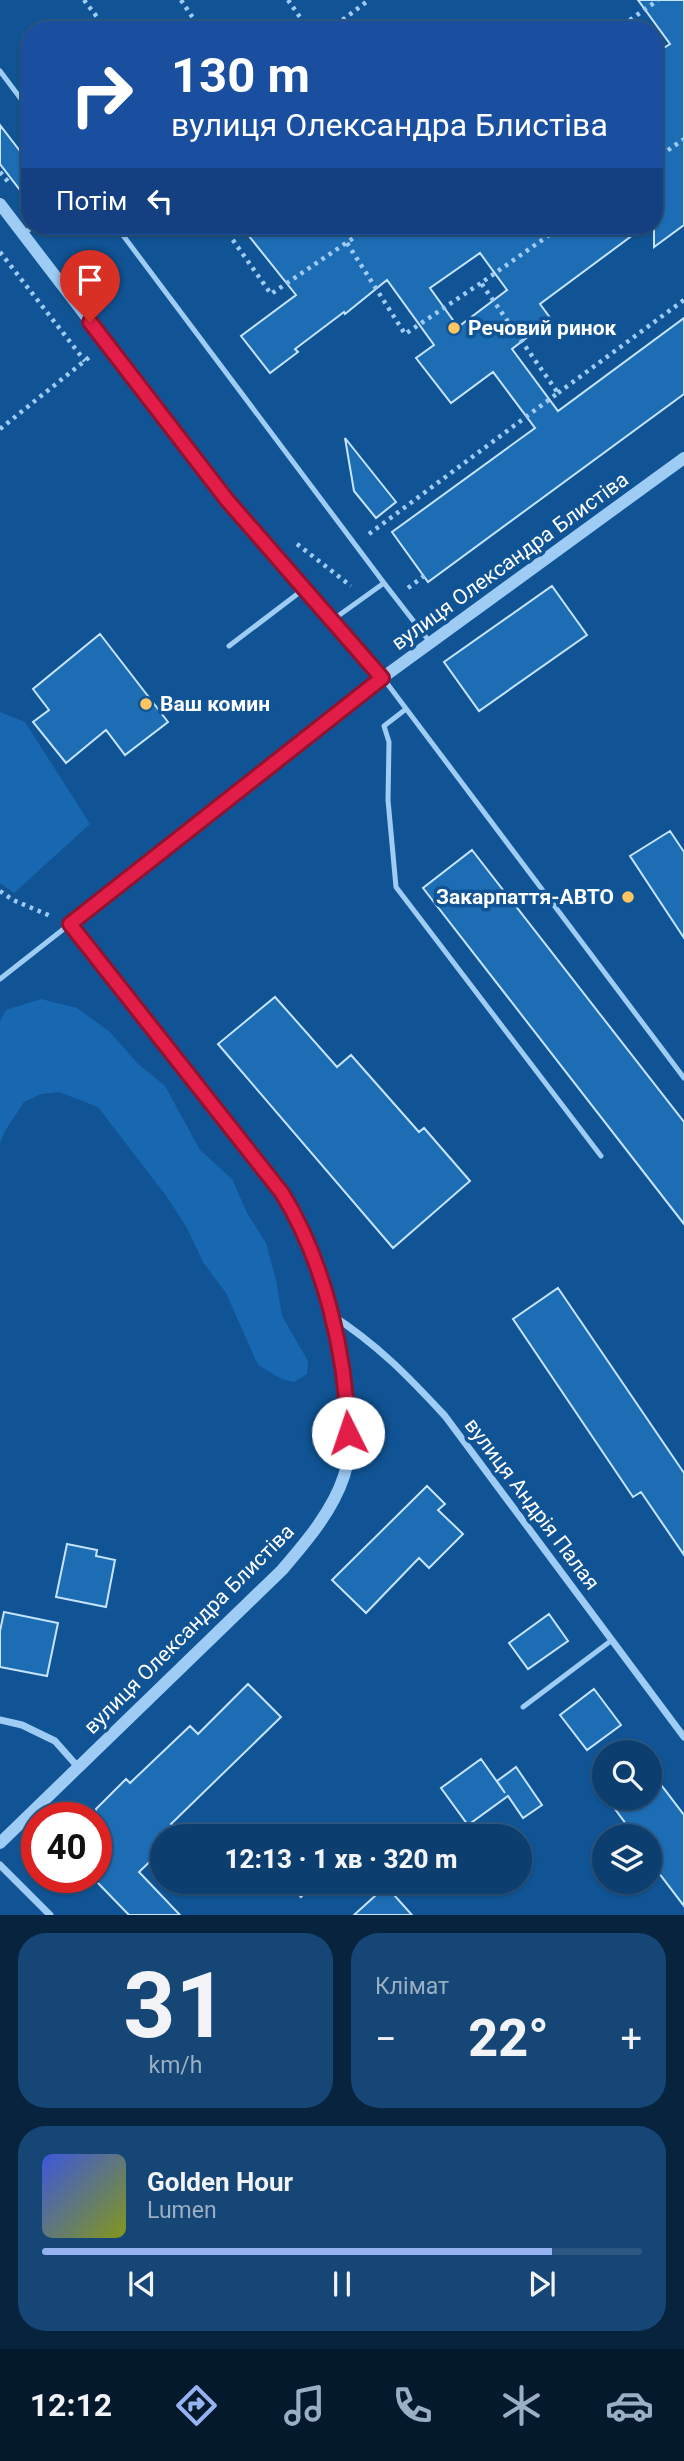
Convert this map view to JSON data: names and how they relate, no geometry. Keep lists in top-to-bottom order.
{
  "streets": {
    "street": ["вулиця Олександра Блистіва", "вулиця Андрія Палая"]
  },
  "crossings": [
    ["вулиця Олександра Блистіва", "вулиця Андрія Палая"]
  ],
  "places": ["Речовий ринок", "Ваш комин", "Закарпаття-АВТО"],
  "page": {
    "turn": ["130 m", "вулиця Олександра Блистіва"],
    "then": "Потім",
    "limit": "40",
    "trip": "12:13 · 1 хв · 320 m",
    "tile": [
      ["31", "km/h"],
      "Клімат"
    ],
    "heat": ["−", "22°", "+"],
    "song": ["Golden Hour", "Lumen"],
    "tabs": "12:12"
  }
}
